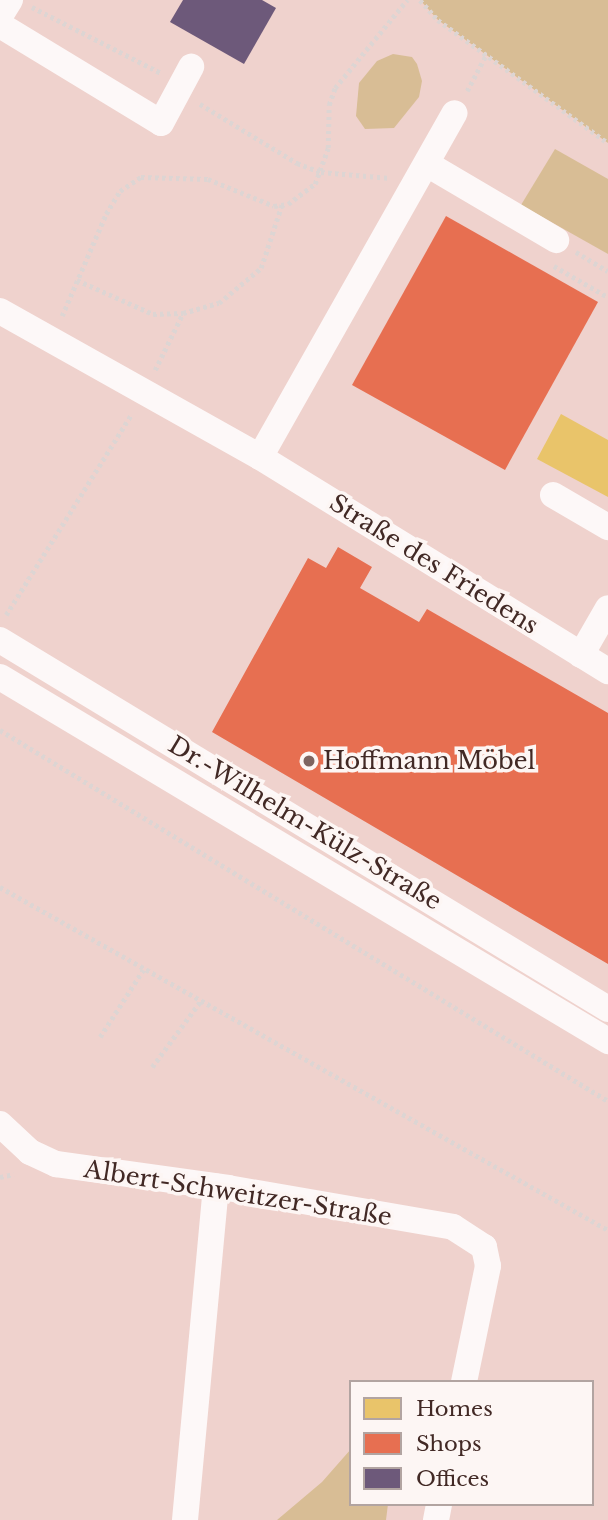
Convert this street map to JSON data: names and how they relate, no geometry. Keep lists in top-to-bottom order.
{
  "streets": {
    "street": ["Straße des Friedens", "Dr.-Wilhelm-Külz-Straße", "Albert-Schweitzer-Straße"]
  },
  "places": ["Hoffmann Möbel"],
  "legend": ["Homes", "Shops", "Offices"]
}
